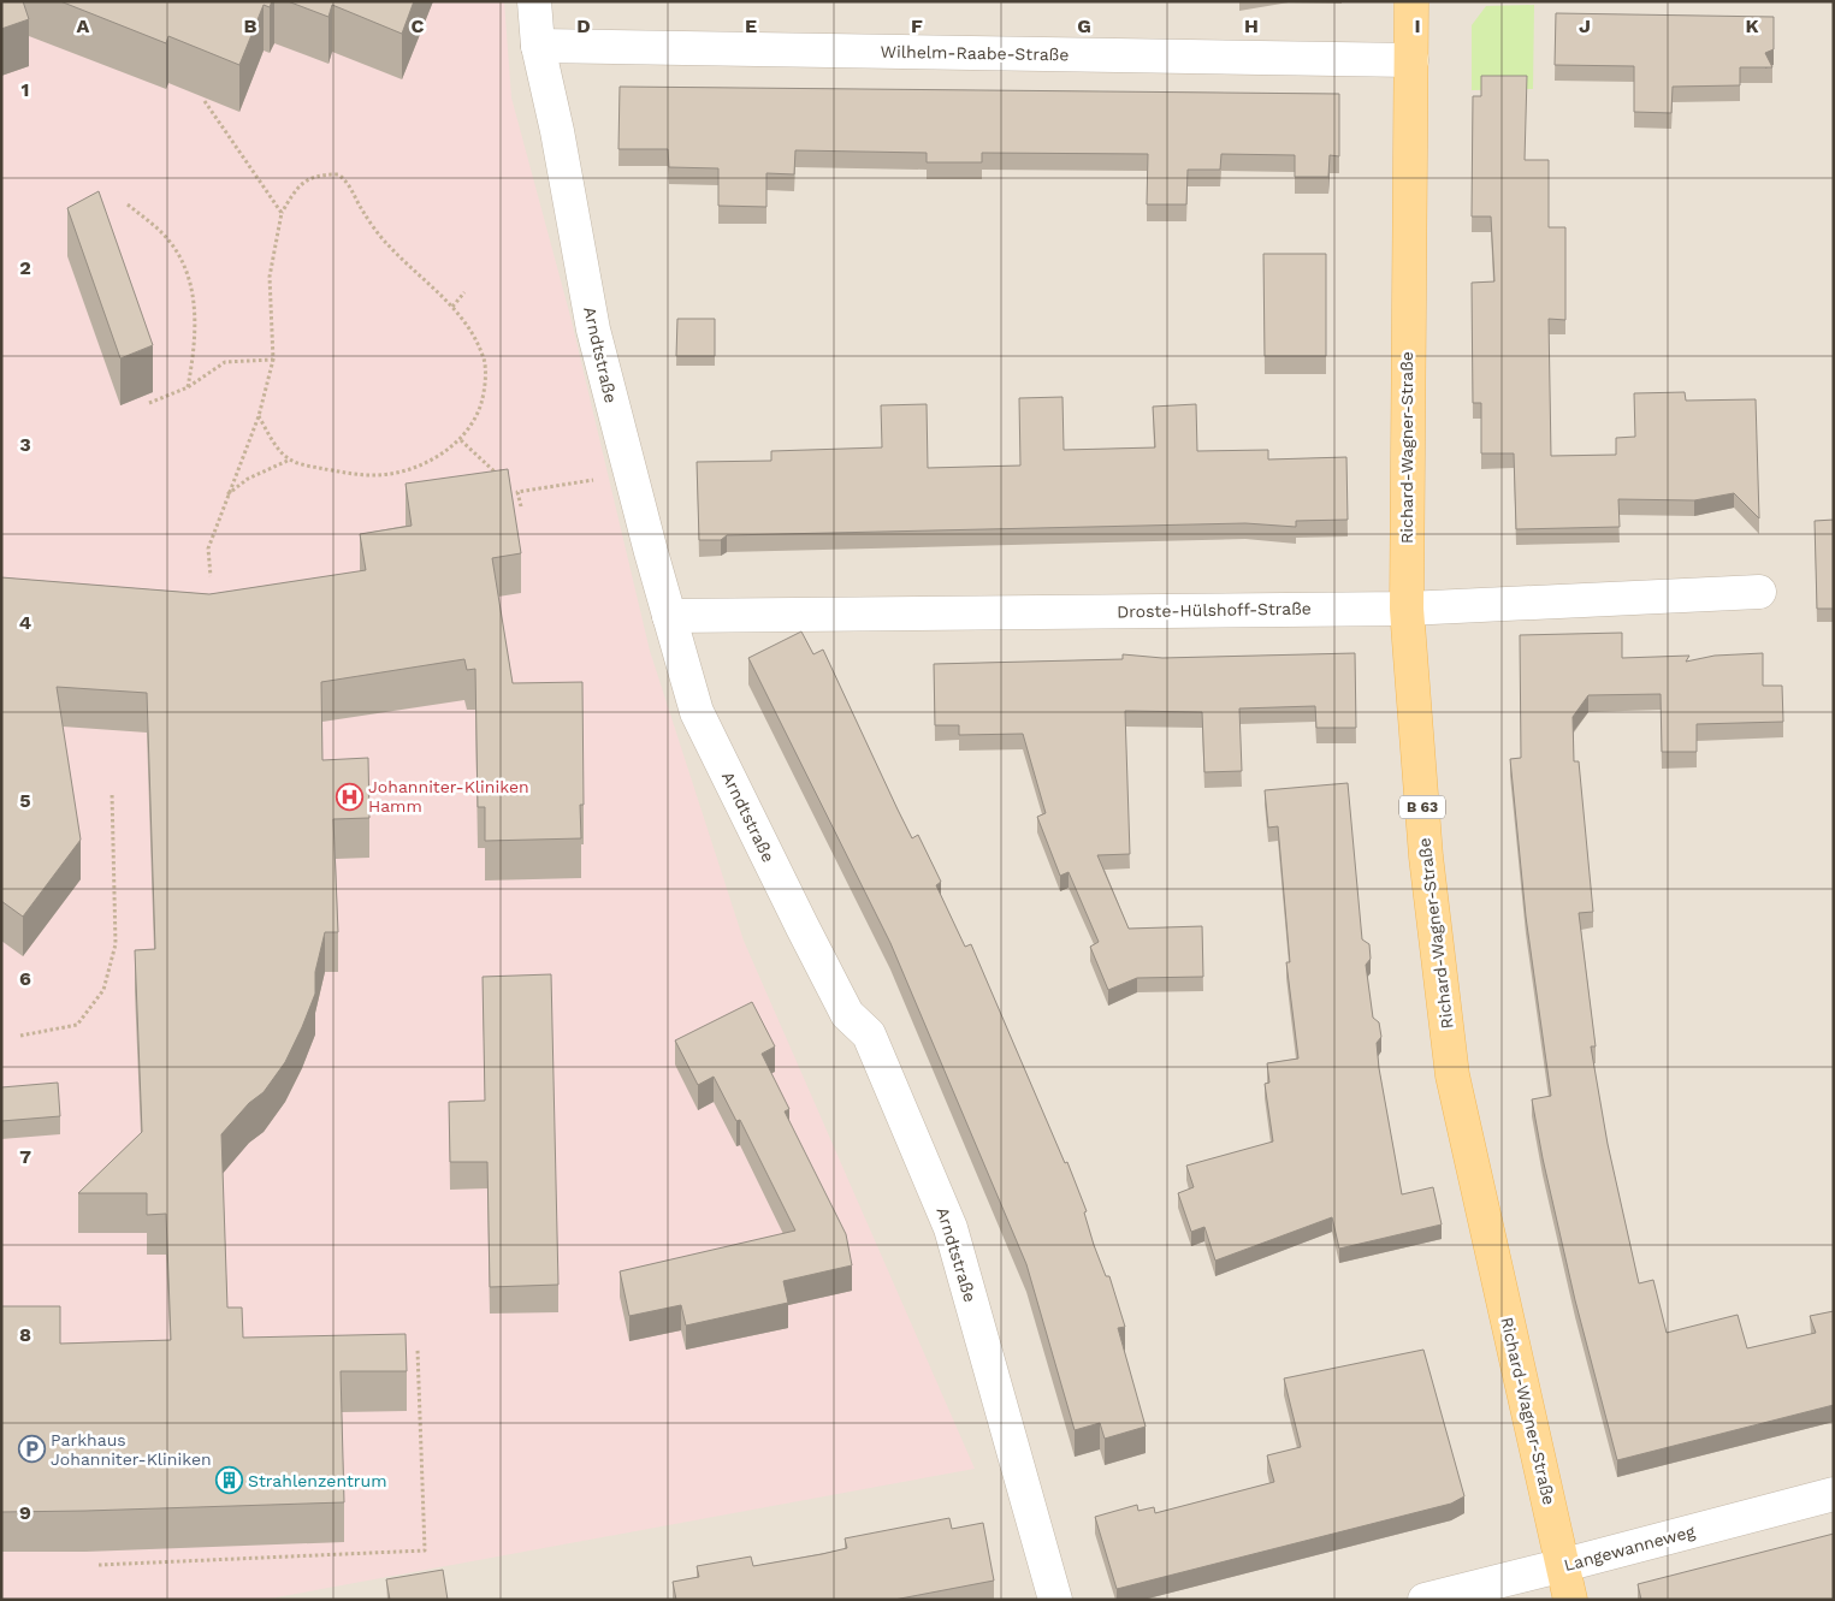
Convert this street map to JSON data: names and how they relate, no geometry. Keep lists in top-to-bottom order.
{
  "streets": {
    "main road": ["Richard-Wagner-Straße", "B 63"],
    "street": [
      "Wilhelm-Raabe-Straße",
      "Arndtstraße",
      "Droste-Hülshoff-Straße",
      "Langewanneweg"
    ]
  },
  "crossings": [
    ["Wilhelm-Raabe-Straße", "Arndtstraße"],
    ["Wilhelm-Raabe-Straße", "Richard-Wagner-Straße"],
    ["Arndtstraße", "Droste-Hülshoff-Straße"],
    ["Richard-Wagner-Straße", "Droste-Hülshoff-Straße"],
    ["Richard-Wagner-Straße", "Langewanneweg"]
  ],
  "places": {
    "hospital": ["Johanniter-Kliniken Hamm"],
    "parking": ["Parkhaus Johanniter-Kliniken"],
    "building": ["Strahlenzentrum"]
  },
  "grid": {
    "columns": [
      "A",
      "B",
      "C",
      "D",
      "E",
      "F",
      "G",
      "H",
      "I",
      "J",
      "K"
    ],
    "rows": [
      "1",
      "2",
      "3",
      "4",
      "5",
      "6",
      "7",
      "8",
      "9"
    ]
  }
}
